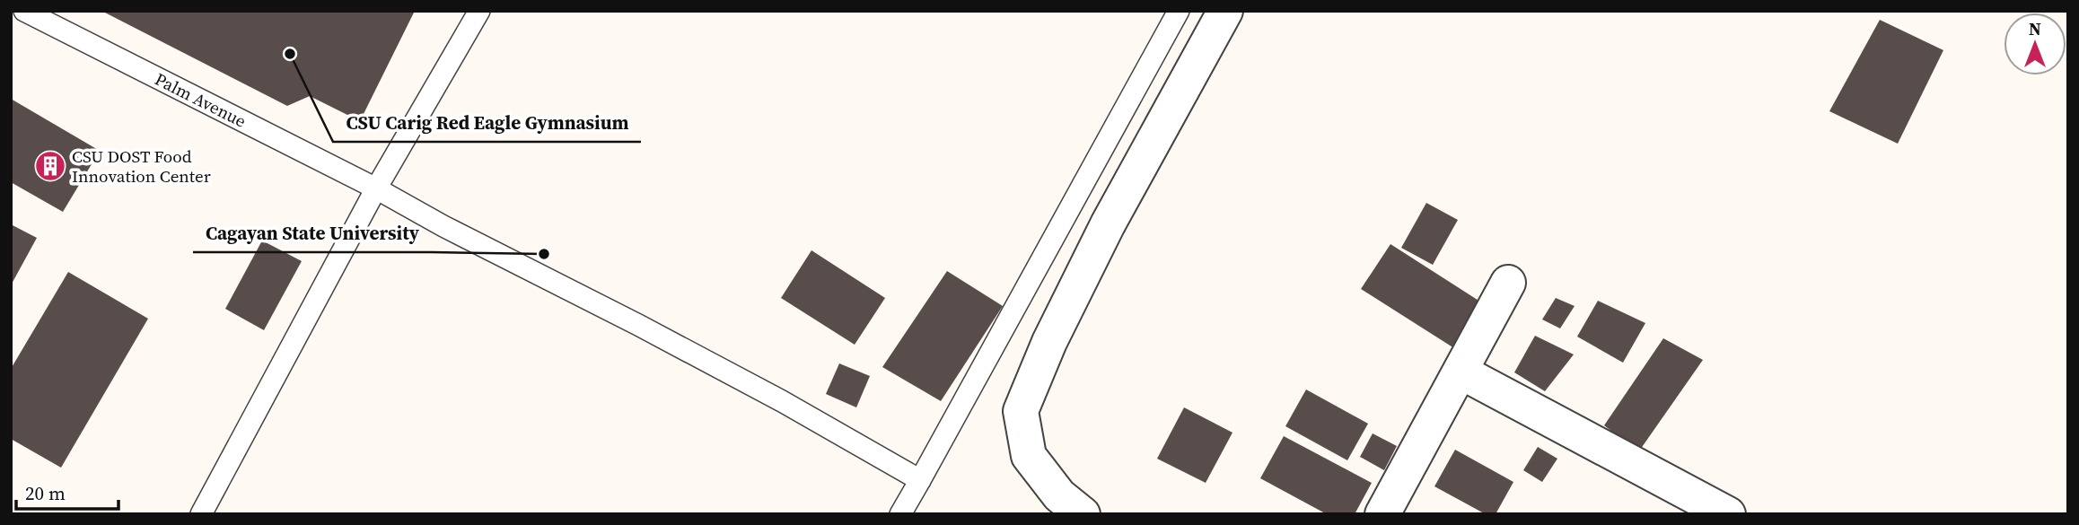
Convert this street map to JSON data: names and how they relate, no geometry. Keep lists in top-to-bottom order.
{
  "streets": {
    "lane": ["Palm Avenue"]
  },
  "places": {
    "other": ["CSU Carig Red Eagle Gymnasium", "Cagayan State University"],
    "building": ["CSU DOST Food Innovation Center"]
  },
  "scale_bar": "20 m",
  "north": "top"
}
